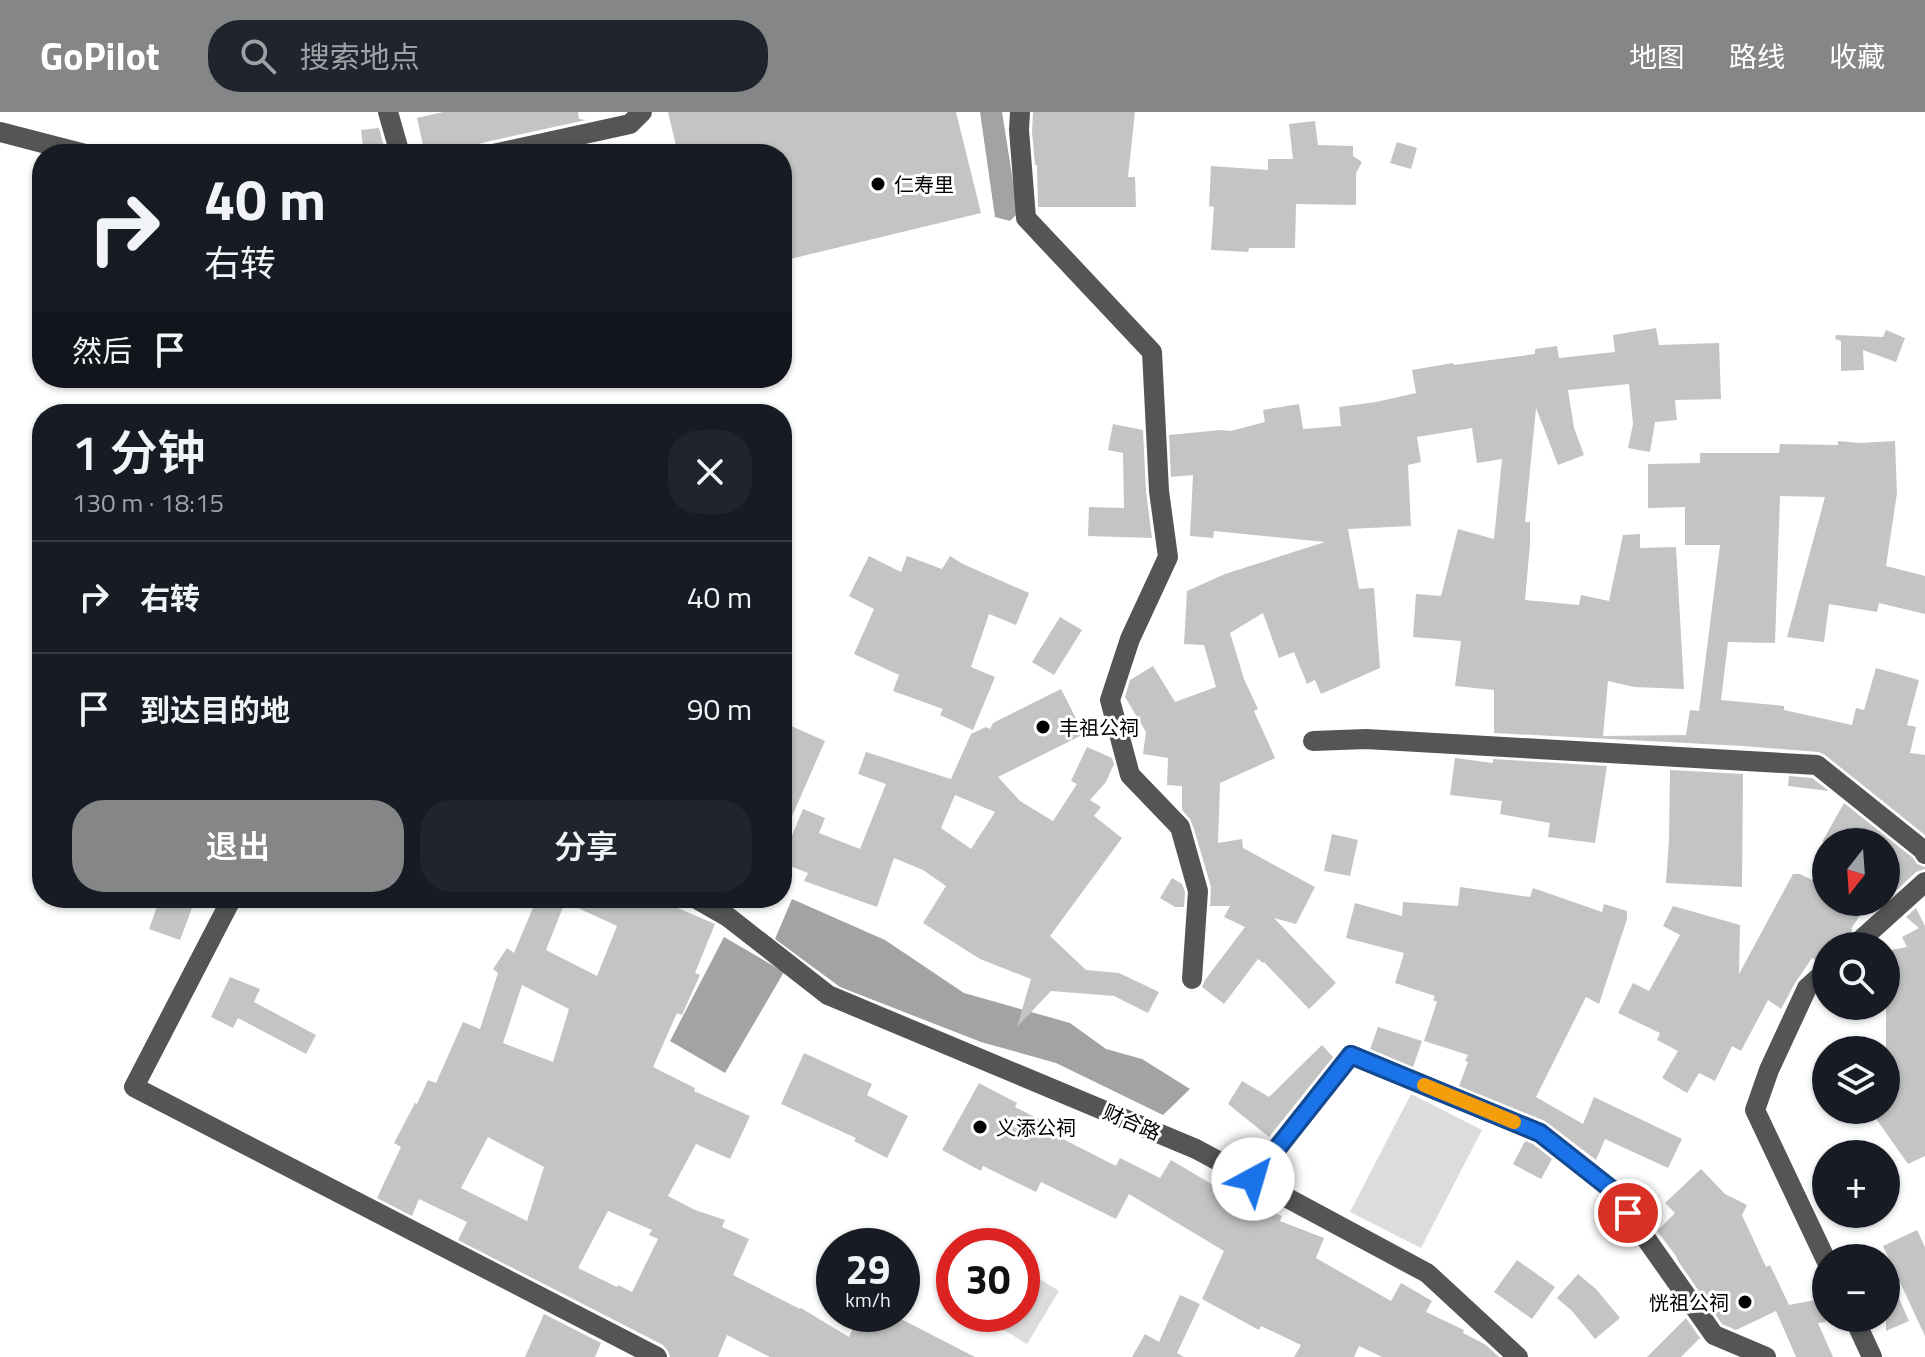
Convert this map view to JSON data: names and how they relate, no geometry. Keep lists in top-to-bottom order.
{
  "streets": {
    "street": ["财合路"]
  },
  "places": [
    "仁寿里",
    "丰祖公祠",
    "义添公祠",
    "恍祖公祠"
  ],
  "north": "bottom",
  "page": {
    "header": "GoPilot",
    "search": "搜索地点",
    "nav": ["地图", "路线", "收藏"],
    "turn": ["40 m", "右转"],
    "then": "然后",
    "heading": ["1 分钟", "130 m · 18:15"],
    "list": [
      {
        "name": "右转",
        "value": "40 m"
      },
      {
        "name": "到达目的地",
        "value": "90 m"
      }
    ],
    "buttons": ["退出", "分享"],
    "map_buttons": ["+", "−"],
    "speed": "29 km/h",
    "limit": "30"
  }
}
